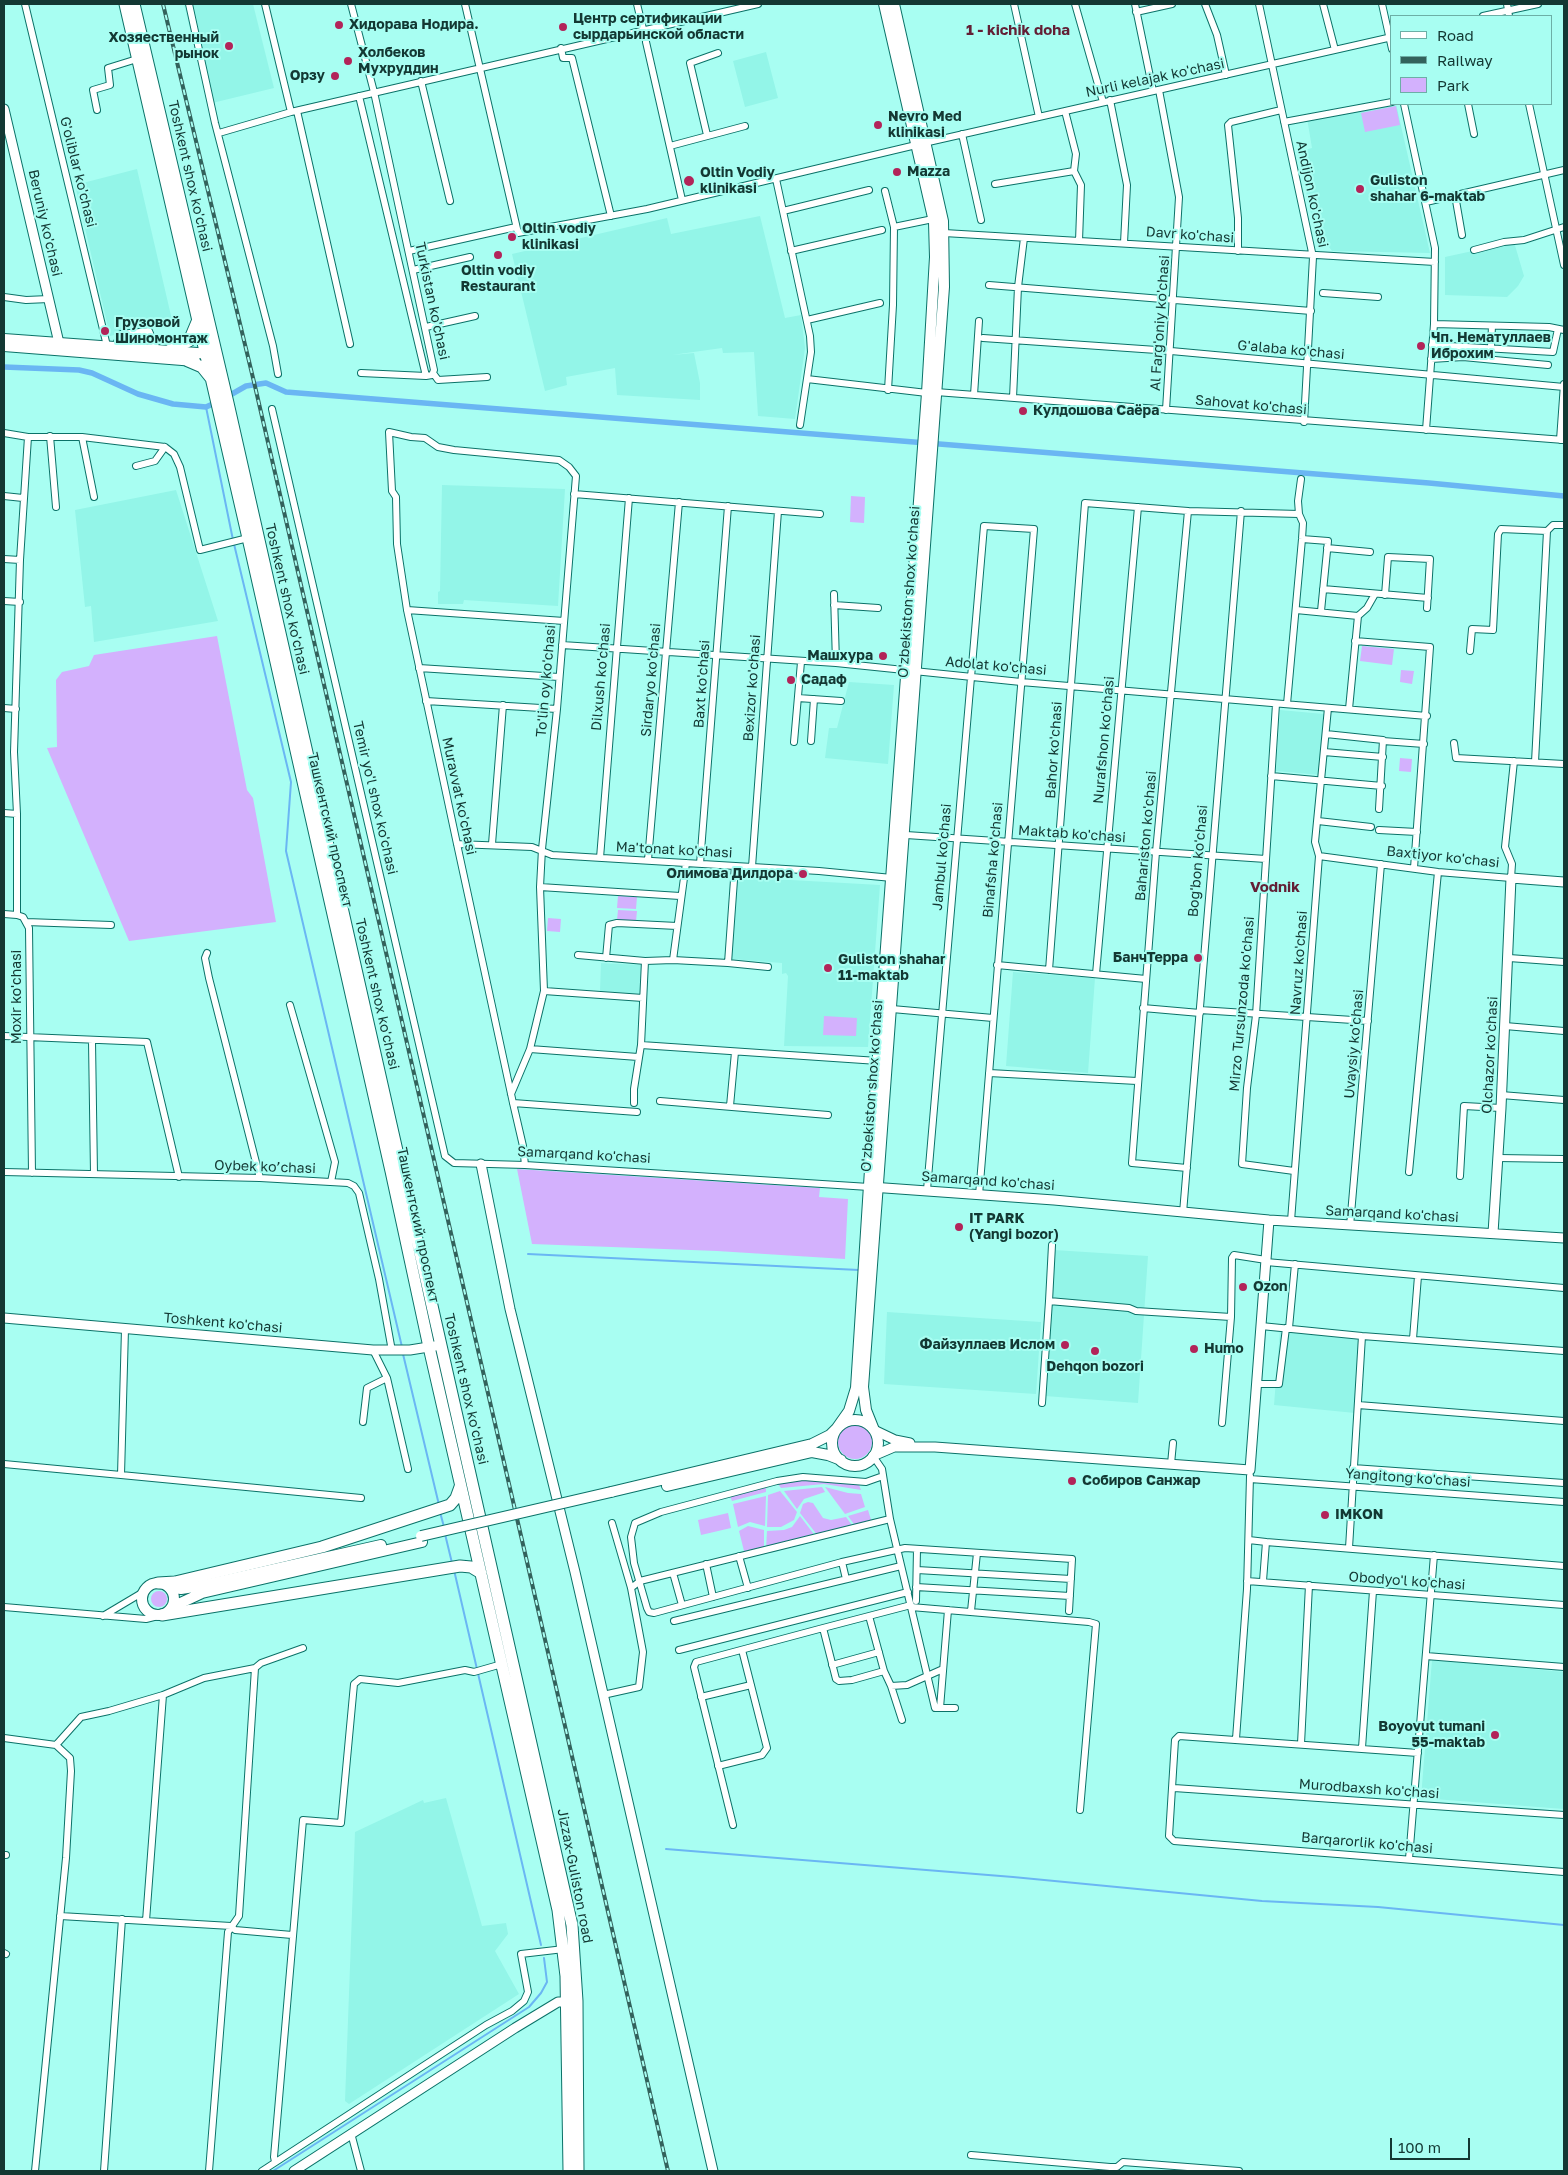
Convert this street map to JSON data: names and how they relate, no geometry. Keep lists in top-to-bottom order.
{
  "streets": {
    "highway": ["Toshkent shox ko'chasi", "Ташкентский проспект", "Jizzax-Guliston road"],
    "main road": ["O'zbekiston shox ko'chasi"],
    "street": [
      "Nurli kelajak ko'chasi",
      "G'oliblar ko'chasi",
      "Andijon ko'chasi",
      "Beruniy ko'chasi",
      "Davr ko'chasi",
      "Turkistan ko'chasi",
      "Al Farg'oniy ko'chasi",
      "G'alaba ko'chasi",
      "Sahovat ko'chasi",
      "Adolat ko'chasi",
      "Dilxush ko'chasi",
      "Sirdaryo ko'chasi",
      "To'lin oy ko'chasi",
      "Baxt ko'chasi",
      "Bexizor ko'chasi",
      "Nurafshon ko'chasi",
      "Bahor ko'chasi",
      "Muravvat ko'chasi",
      "Temir yo'l shox ko'chasi",
      "Maktab ko'chasi",
      "Bahariston ko'chasi",
      "Ma'tonat ko'chasi",
      "Jambul ko'chasi",
      "Baxtiyor ko'chasi",
      "Binafsha ko'chasi",
      "Bog'bon ko'chasi",
      "Navruz ko'chasi",
      "Moxir ko'chasi",
      "Mirzo Tursunzoda ko'chasi",
      "Uvaysiy ko'chasi",
      "Olchazor ko'chasi",
      "Samarqand ko'chasi",
      "Oybek ko’chasi",
      "Toshkent ko'chasi",
      "Yangitong ko'chasi",
      "Obodyo'l ko'chasi",
      "Murodbaxsh ko'chasi",
      "Barqarorlik ko'chasi"
    ]
  },
  "crossings": [
    ["Nurli kelajak ko'chasi", "Andijon ko'chasi"],
    ["Nurli kelajak ko'chasi", "Turkistan ko'chasi"],
    ["Nurli kelajak ko'chasi", "Al Farg'oniy ko'chasi"],
    ["Nurli kelajak ko'chasi", "O'zbekiston shox ko'chasi"],
    ["Toshkent shox ko'chasi", "Ташкентский проспект"],
    ["Toshkent shox ko'chasi", "Toshkent ko'chasi"],
    ["Toshkent shox ko'chasi", "Jizzax-Guliston road"],
    ["Andijon ko'chasi", "Davr ko'chasi"],
    ["Andijon ko'chasi", "G'alaba ko'chasi"],
    ["Andijon ko'chasi", "Sahovat ko'chasi"],
    ["Davr ko'chasi", "Al Farg'oniy ko'chasi"],
    ["Davr ko'chasi", "O'zbekiston shox ko'chasi"],
    ["Al Farg'oniy ko'chasi", "G'alaba ko'chasi"],
    ["Al Farg'oniy ko'chasi", "Sahovat ko'chasi"],
    ["Sahovat ko'chasi", "O'zbekiston shox ko'chasi"],
    ["O'zbekiston shox ko'chasi", "Adolat ko'chasi"],
    ["O'zbekiston shox ko'chasi", "Maktab ko'chasi"],
    ["O'zbekiston shox ko'chasi", "Ma'tonat ko'chasi"],
    ["O'zbekiston shox ko'chasi", "Samarqand ko'chasi"],
    ["Adolat ko'chasi", "Dilxush ko'chasi"],
    ["Adolat ko'chasi", "Sirdaryo ko'chasi"],
    ["Adolat ko'chasi", "To'lin oy ko'chasi"],
    ["Adolat ko'chasi", "Baxt ko'chasi"],
    ["Adolat ko'chasi", "Bexizor ko'chasi"],
    ["Adolat ko'chasi", "Nurafshon ko'chasi"],
    ["Adolat ko'chasi", "Bahor ko'chasi"],
    ["Adolat ko'chasi", "Bahariston ko'chasi"],
    ["Adolat ko'chasi", "Jambul ko'chasi"],
    ["Adolat ko'chasi", "Binafsha ko'chasi"],
    ["Adolat ko'chasi", "Bog'bon ko'chasi"],
    ["Adolat ko'chasi", "Navruz ko'chasi"],
    ["Adolat ko'chasi", "Mirzo Tursunzoda ko'chasi"],
    ["Dilxush ko'chasi", "Ma'tonat ko'chasi"],
    ["Sirdaryo ko'chasi", "Ma'tonat ko'chasi"],
    ["To'lin oy ko'chasi", "Muravvat ko'chasi"],
    ["To'lin oy ko'chasi", "Ma'tonat ko'chasi"],
    ["Baxt ko'chasi", "Ma'tonat ko'chasi"],
    ["Bexizor ko'chasi", "Ma'tonat ko'chasi"],
    ["Nurafshon ko'chasi", "Bahor ko'chasi"],
    ["Nurafshon ko'chasi", "Maktab ko'chasi"],
    ["Bahor ko'chasi", "Maktab ko'chasi"],
    ["Muravvat ko'chasi", "Ma'tonat ko'chasi"],
    ["Muravvat ko'chasi", "Samarqand ko'chasi"],
    ["Temir yo'l shox ko'chasi", "Samarqand ko'chasi"],
    ["Ташкентский проспект", "Toshkent ko'chasi"],
    ["Maktab ko'chasi", "Bahariston ko'chasi"],
    ["Maktab ko'chasi", "Jambul ko'chasi"],
    ["Maktab ko'chasi", "Binafsha ko'chasi"],
    ["Maktab ko'chasi", "Bog'bon ko'chasi"],
    ["Maktab ko'chasi", "Mirzo Tursunzoda ko'chasi"],
    ["Bahariston ko'chasi", "Bog'bon ko'chasi"],
    ["Jambul ko'chasi", "Binafsha ko'chasi"],
    ["Jambul ko'chasi", "Samarqand ko'chasi"],
    ["Baxtiyor ko'chasi", "Navruz ko'chasi"],
    ["Baxtiyor ko'chasi", "Uvaysiy ko'chasi"],
    ["Baxtiyor ko'chasi", "Olchazor ko'chasi"],
    ["Binafsha ko'chasi", "Samarqand ko'chasi"],
    ["Bog'bon ko'chasi", "Samarqand ko'chasi"],
    ["Navruz ko'chasi", "Mirzo Tursunzoda ko'chasi"],
    ["Navruz ko'chasi", "Samarqand ko'chasi"],
    ["Moxir ko'chasi", "Oybek ko’chasi"],
    ["Uvaysiy ko'chasi", "Samarqand ko'chasi"],
    ["Olchazor ko'chasi", "Samarqand ko'chasi"],
    ["Oybek ko’chasi", "Toshkent ko'chasi"],
    ["Murodbaxsh ko'chasi", "Barqarorlik ko'chasi"]
  ],
  "districts": ["1 - kichik doha", "Vodnik"],
  "places": [
    "Хидорава Нодира.",
    "Центр сертификации сырдарьинской области",
    "Хозяественный рынок",
    "Холбеков Мухруддин",
    "Орзу",
    "Nevro Med klinikasi",
    "Mazza",
    "Oltin Vodiy klinikasi",
    "Guliston shahar 6-maktab",
    "Oltin vodiy klinikasi",
    "Oltin vodiy Restaurant",
    "Грузовой Шиномонтаж",
    "Чп. Нематуллаев Иброхим",
    "Кулдошова Саёра",
    "Машхура",
    "Садаф",
    "Олимова Дилдора",
    "БанчТерра",
    "Guliston shahar 11-maktab",
    "IT PARK (Yangi bozor)",
    "Ozon",
    "Файзуллаев Ислом",
    "Humo",
    "Dehqon bozori",
    "Собиров Санжар",
    "IMKON",
    "Boyovut tumani 55-maktab"
  ],
  "legend": ["Road", "Railway", "Park"],
  "scale_bar": "100 m"
}
